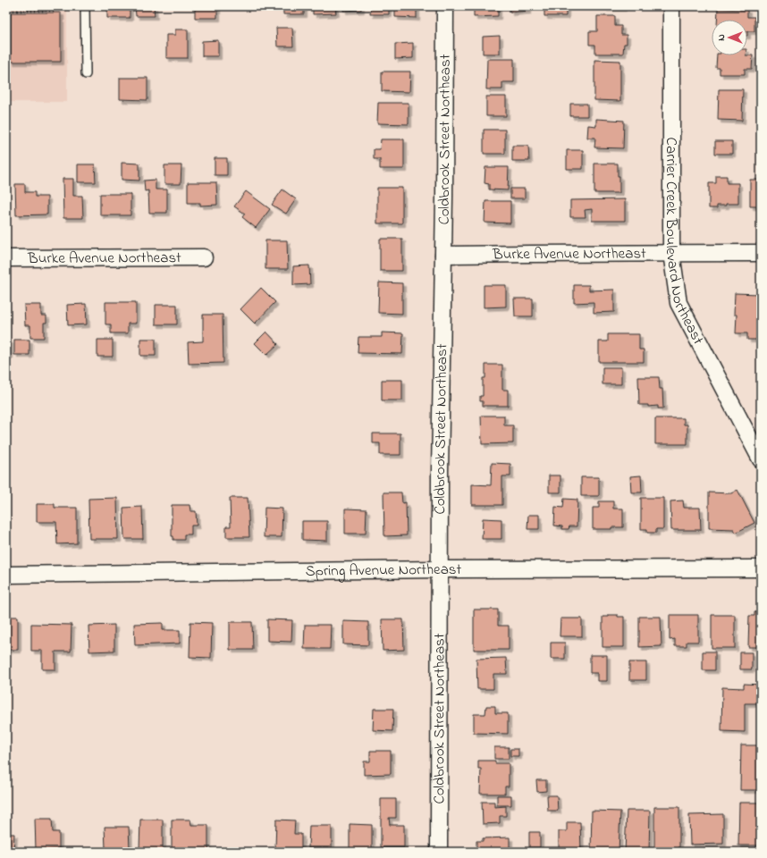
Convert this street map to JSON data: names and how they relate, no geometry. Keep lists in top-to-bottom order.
{
  "streets": {
    "street": [
      "Coldbrook Street Northeast",
      "Carrier Creek Boulevard Northeast",
      "Burke Avenue Northeast",
      "Spring Avenue Northeast"
    ]
  },
  "crossings": [
    ["Coldbrook Street Northeast", "Burke Avenue Northeast"],
    ["Coldbrook Street Northeast", "Spring Avenue Northeast"],
    ["Carrier Creek Boulevard Northeast", "Burke Avenue Northeast"]
  ],
  "north": "left"
}
